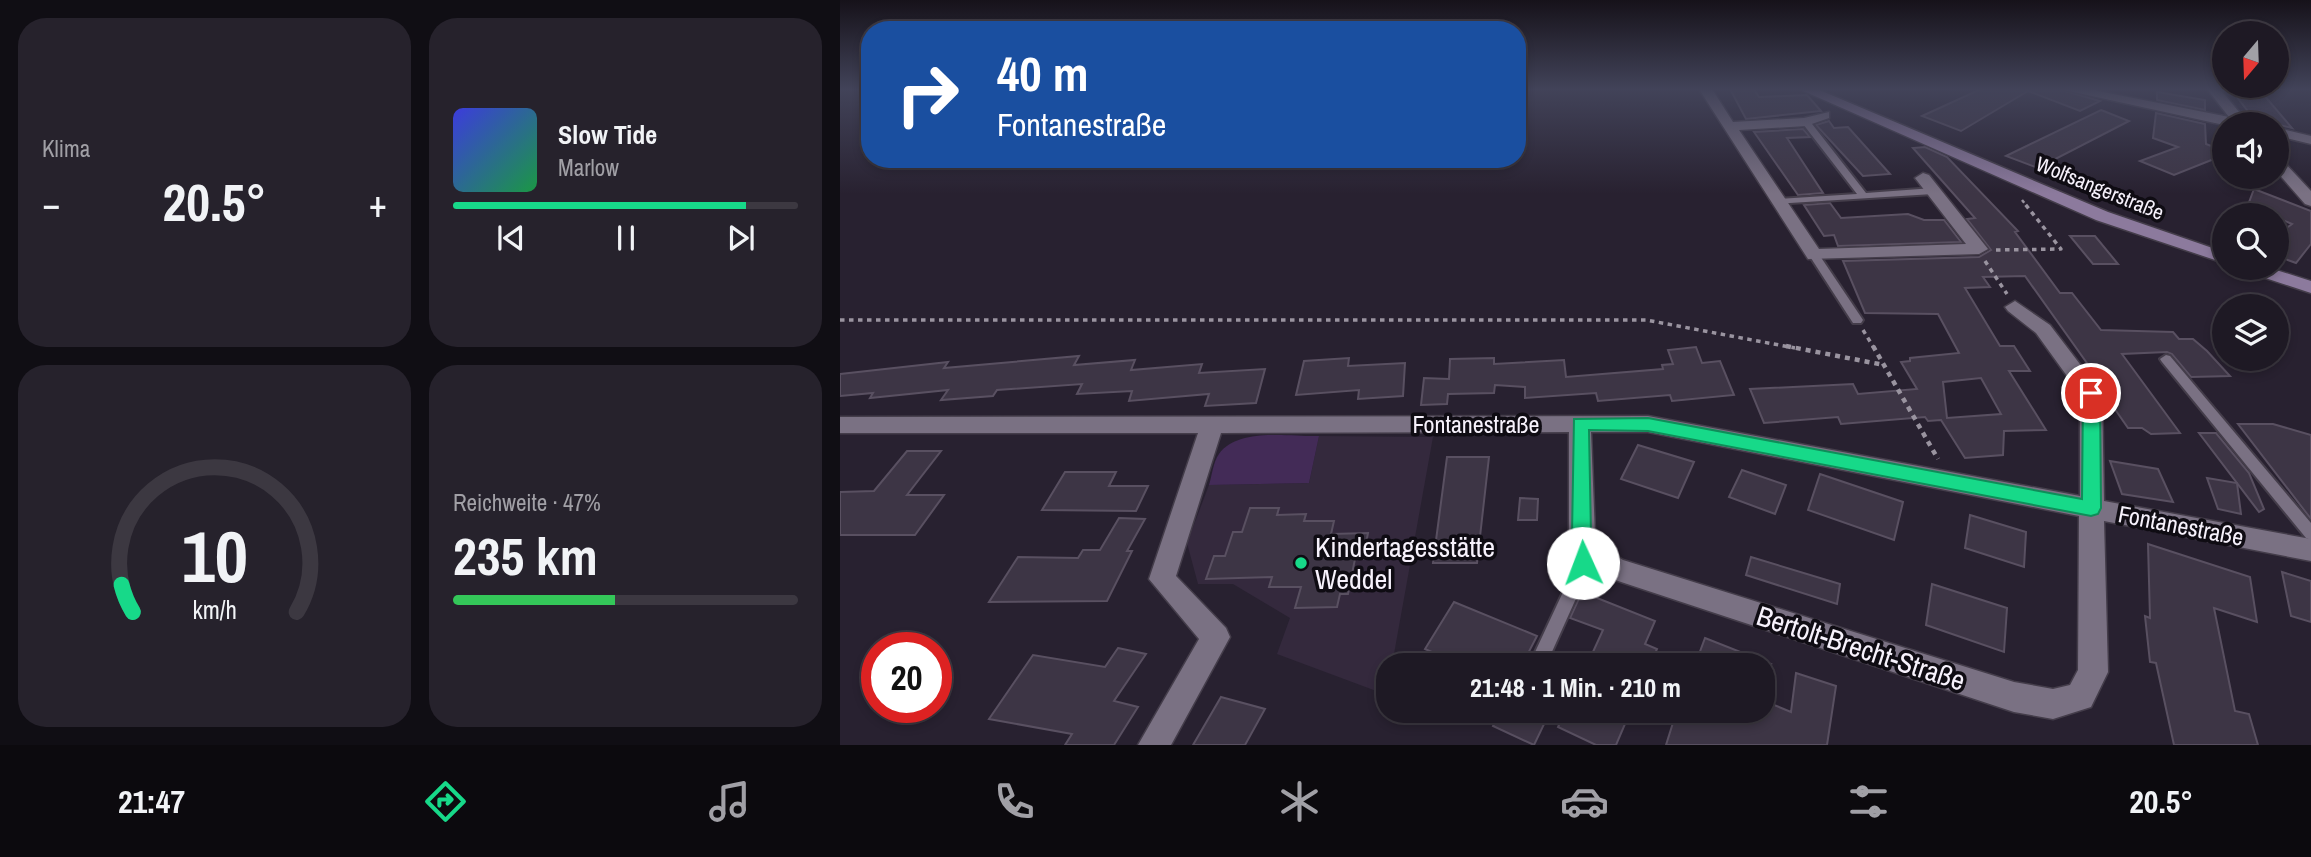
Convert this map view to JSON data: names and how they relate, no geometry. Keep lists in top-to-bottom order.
{
  "streets": {
    "street": ["Wolfsangerstraße", "Fontanestraße", "Bertolt-Brecht-Straße"]
  },
  "crossings": [
    ["Fontanestraße", "Bertolt-Brecht-Straße"]
  ],
  "places": ["Kindertagesstätte Weddel"],
  "north": "bottom",
  "page": {
    "tile": [
      "Klima",
      ["Reichweite · 47%", "235 km"]
    ],
    "turn": ["40 m", "Fontanestraße"],
    "song": ["Slow Tide", "Marlow"],
    "heat": ["−", "20.5°", "+"],
    "limit": "20",
    "trip": "21:48 · 1 Min. · 210 m",
    "tabs": ["21:47", "20.5°"],
    "gauge": ["10", "km/h"]
  }
}
